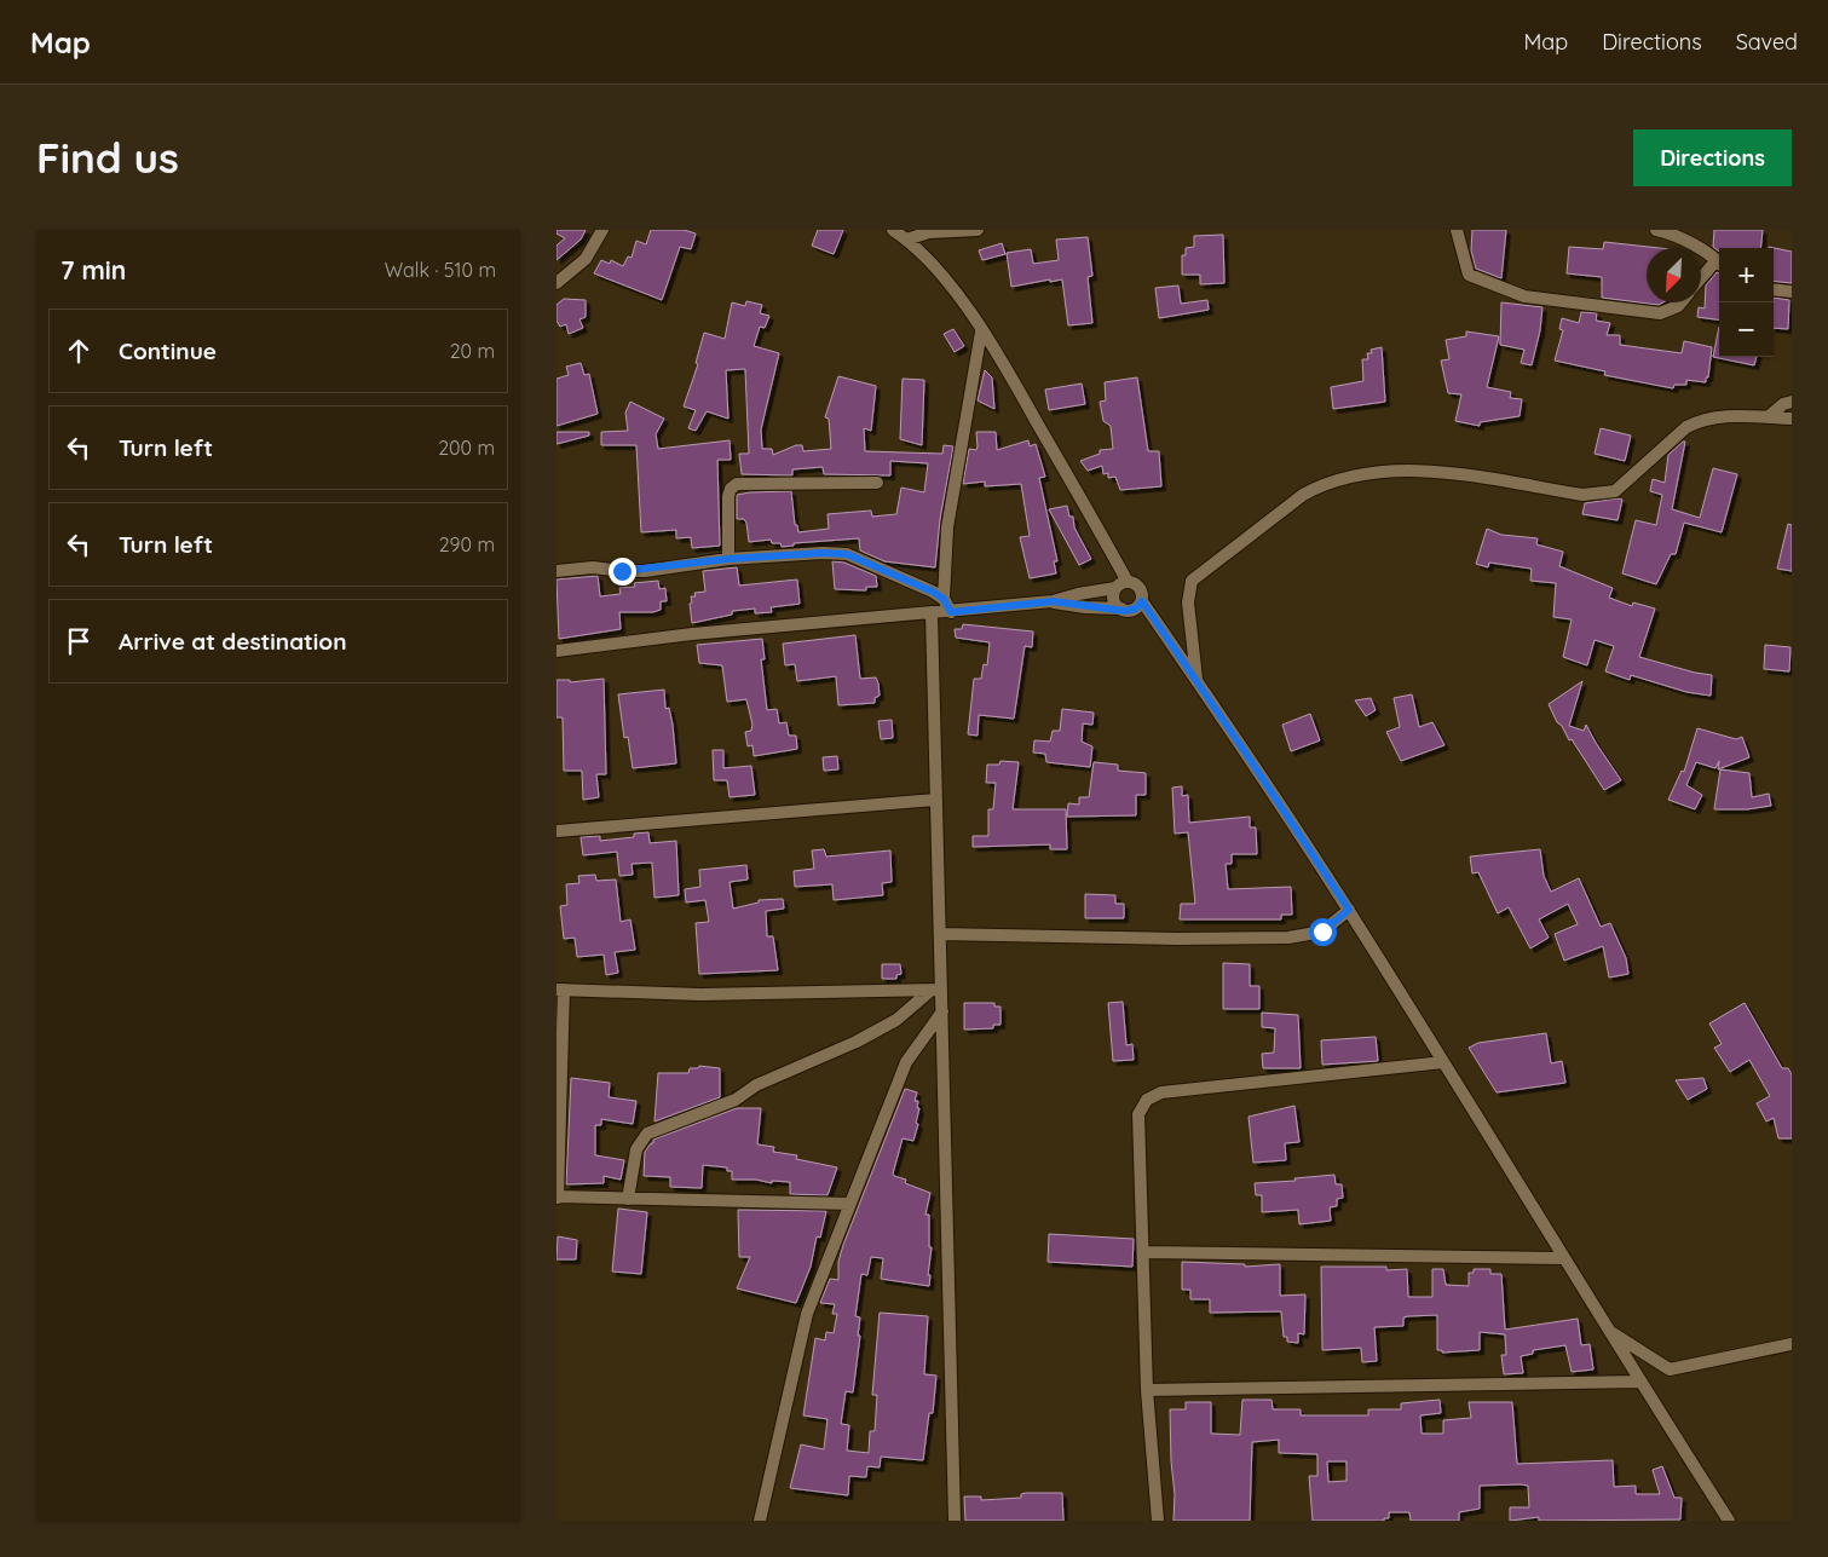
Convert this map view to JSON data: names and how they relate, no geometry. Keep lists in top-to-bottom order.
{
  "north": "bottom left",
  "page": {
    "header": "Map",
    "nav": ["Map", "Directions", "Saved"],
    "buttons": "Directions",
    "title": "Find us",
    "heading": ["7 min", "Walk · 510 m"],
    "map_buttons": ["+", "−"],
    "list": [
      ["Continue", "20 m"],
      ["Turn left", "200 m"],
      ["Turn left", "290 m"],
      "Arrive at destination"
    ]
  }
}
